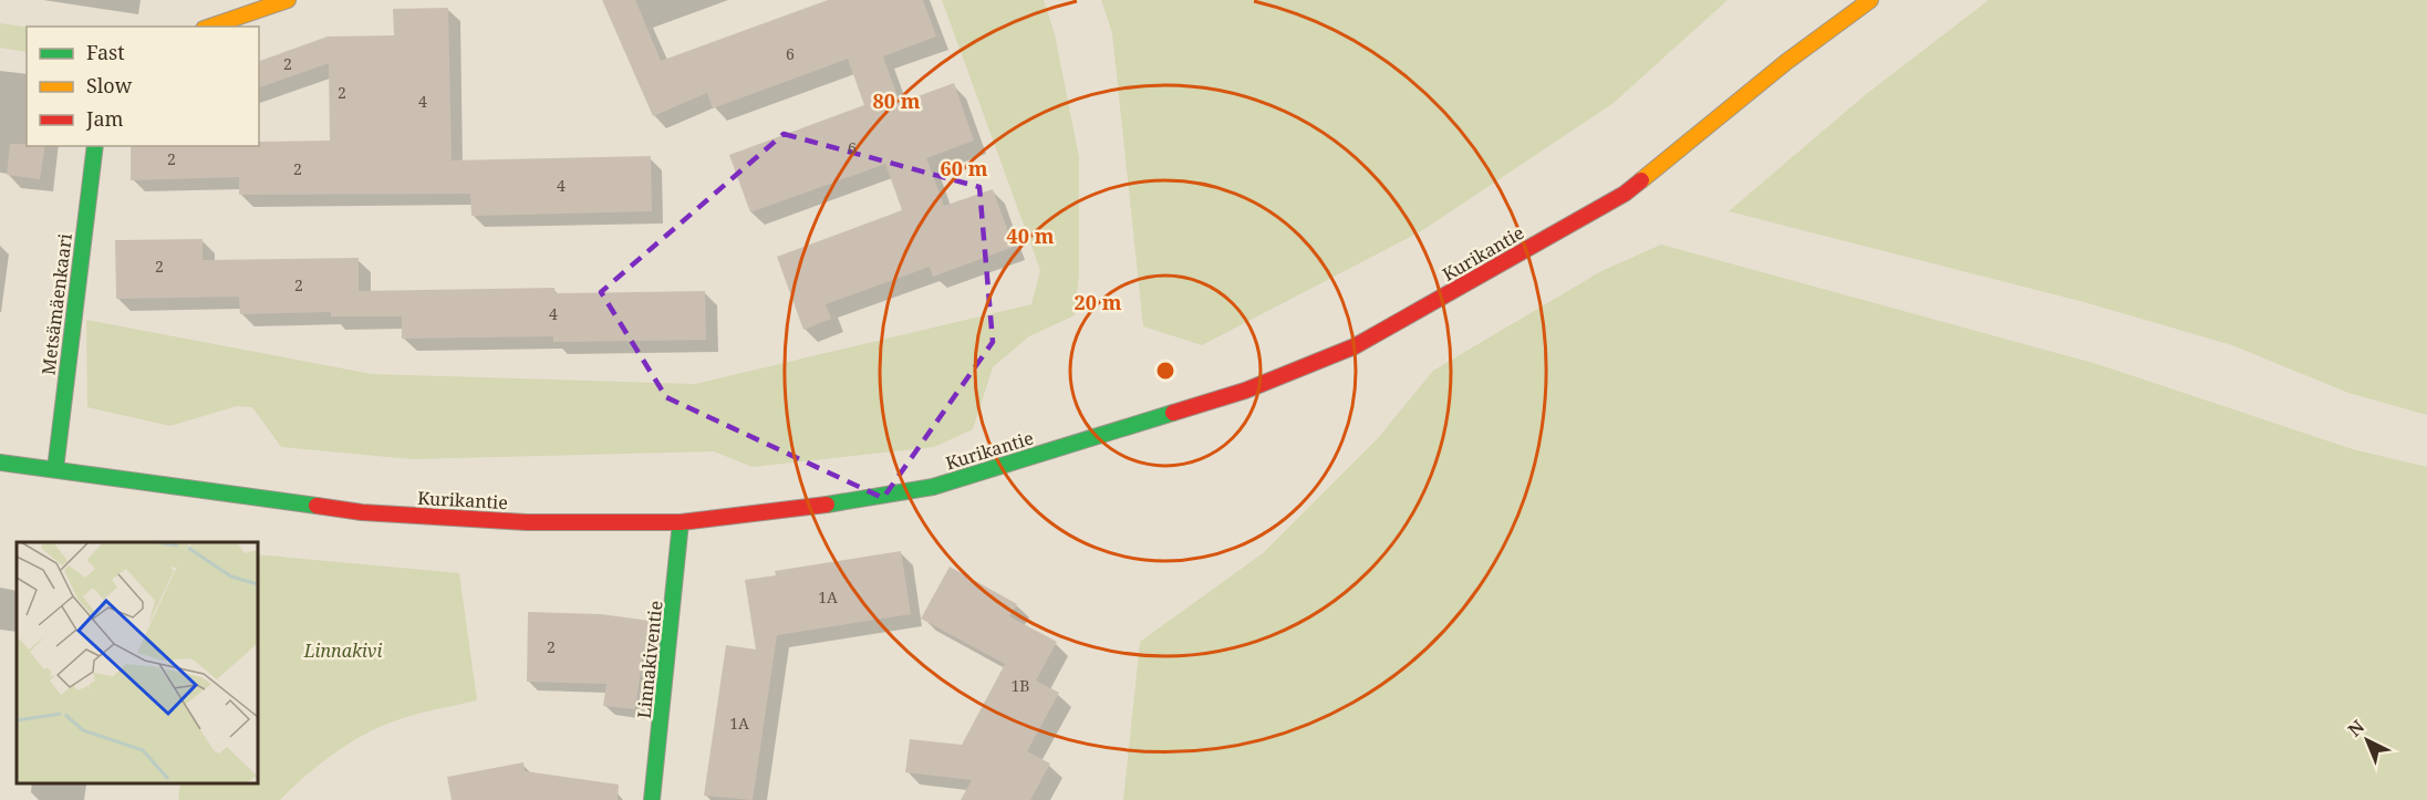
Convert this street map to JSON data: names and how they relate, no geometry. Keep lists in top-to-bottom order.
{
  "streets": {
    "main road": ["Kurikantie", "Metsämäenkaari", "Linnakiventie"]
  },
  "crossings": [
    ["Kurikantie", "Metsämäenkaari"],
    ["Kurikantie", "Linnakiventie"]
  ],
  "parks": ["Linnakivi"],
  "house_numbers": [
    "6",
    "2",
    "2",
    "4",
    "6",
    "2",
    "2",
    "4",
    "2",
    "2",
    "4",
    "1A",
    "2",
    "1B",
    "1A"
  ],
  "legend": ["Fast", "Slow", "Jam"],
  "north": "top left",
  "rings": [
    "80 m",
    "60 m",
    "40 m",
    "20 m"
  ]
}
